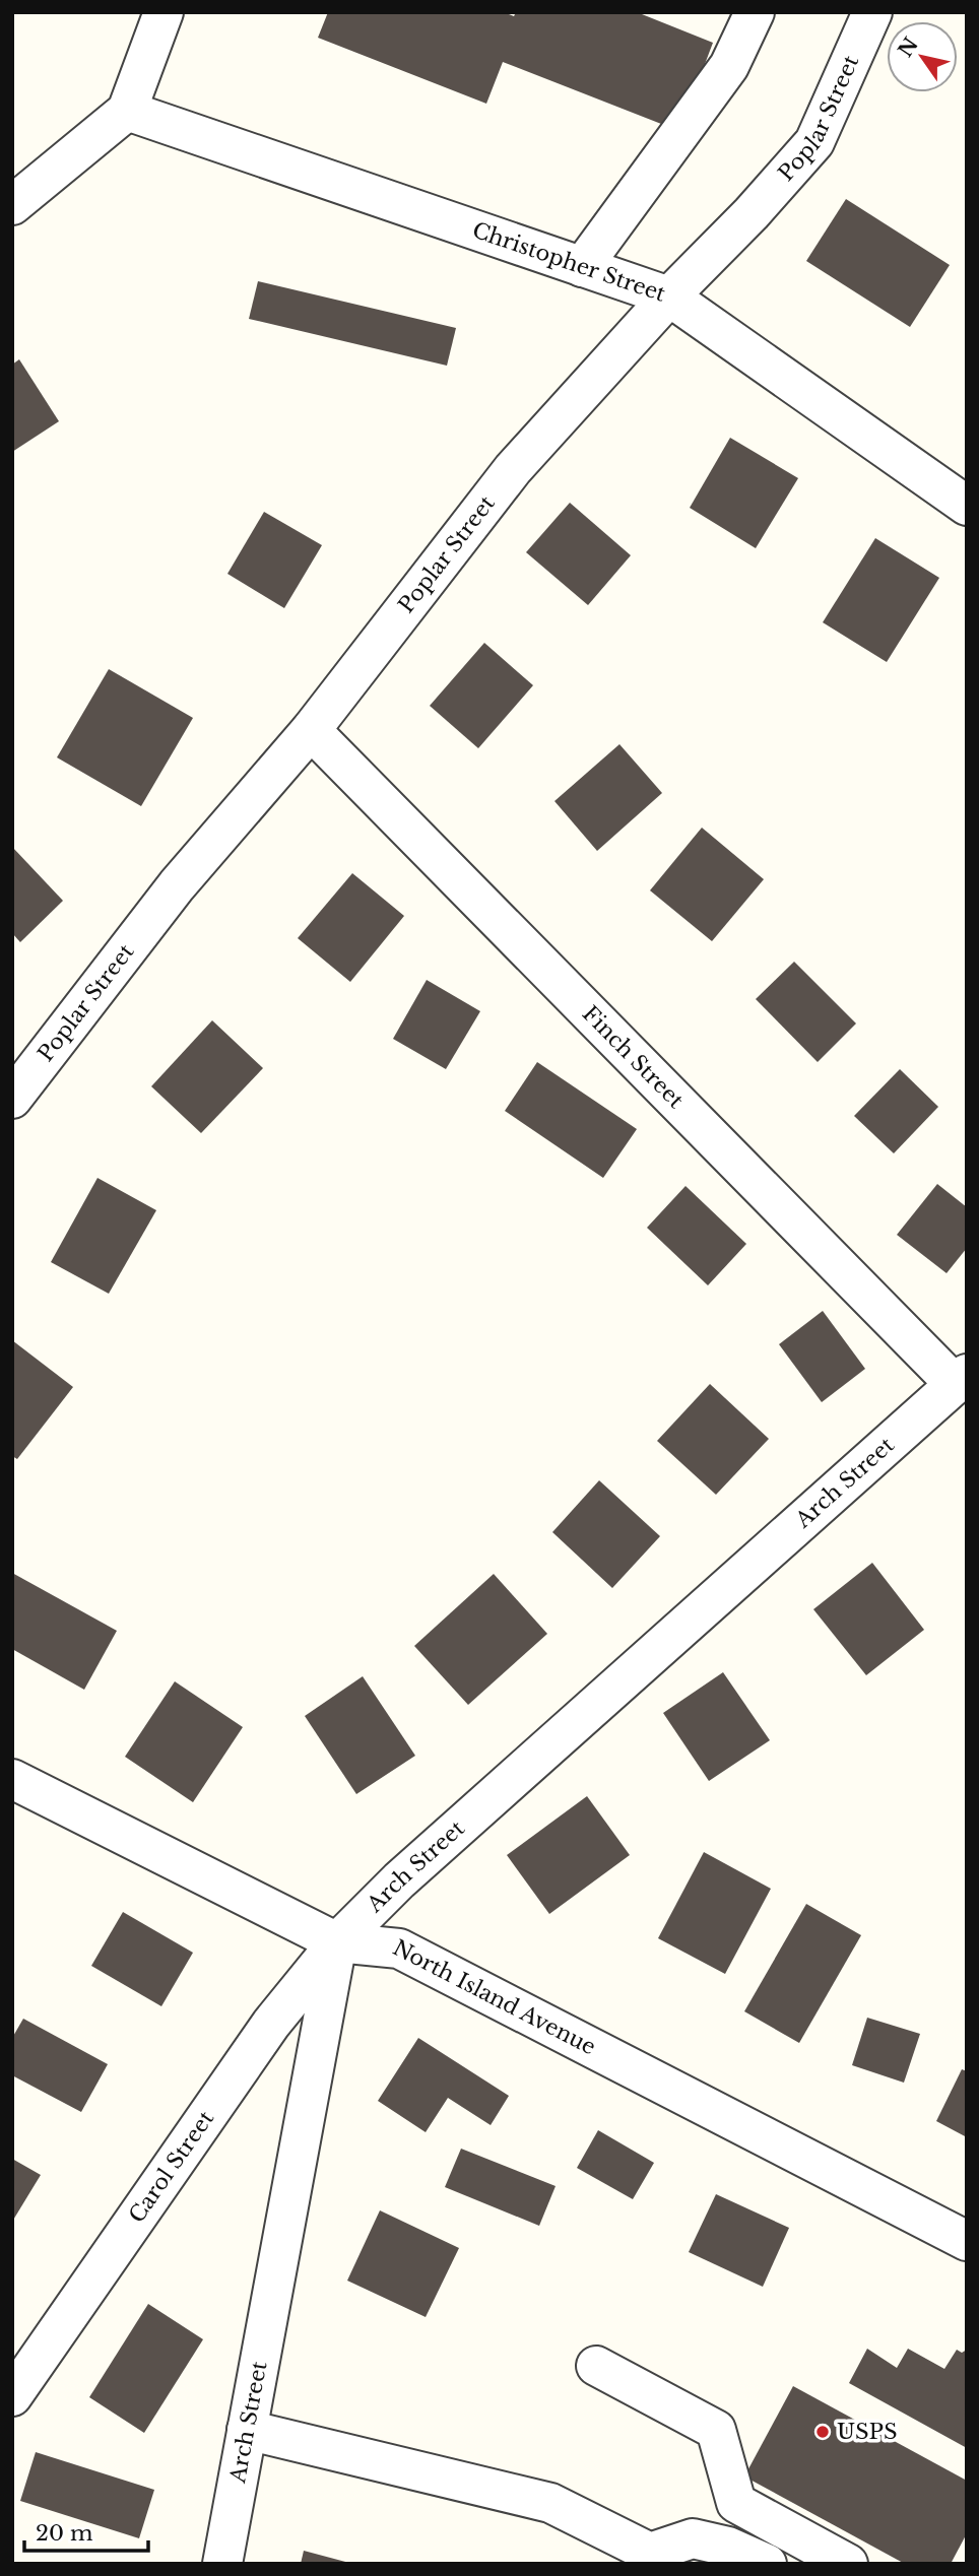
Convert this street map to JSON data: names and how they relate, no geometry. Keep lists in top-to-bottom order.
{
  "streets": {
    "street": [
      "Poplar Street",
      "Christopher Street",
      "Finch Street",
      "Arch Street",
      "North Island Avenue",
      "Carol Street"
    ]
  },
  "crossings": [
    ["Poplar Street", "Christopher Street"],
    ["Poplar Street", "Finch Street"],
    ["Finch Street", "Arch Street"],
    ["Arch Street", "North Island Avenue"],
    ["Arch Street", "Carol Street"],
    ["North Island Avenue", "Carol Street"]
  ],
  "places": ["USPS"],
  "scale_bar": "20 m",
  "north": "top left"
}
